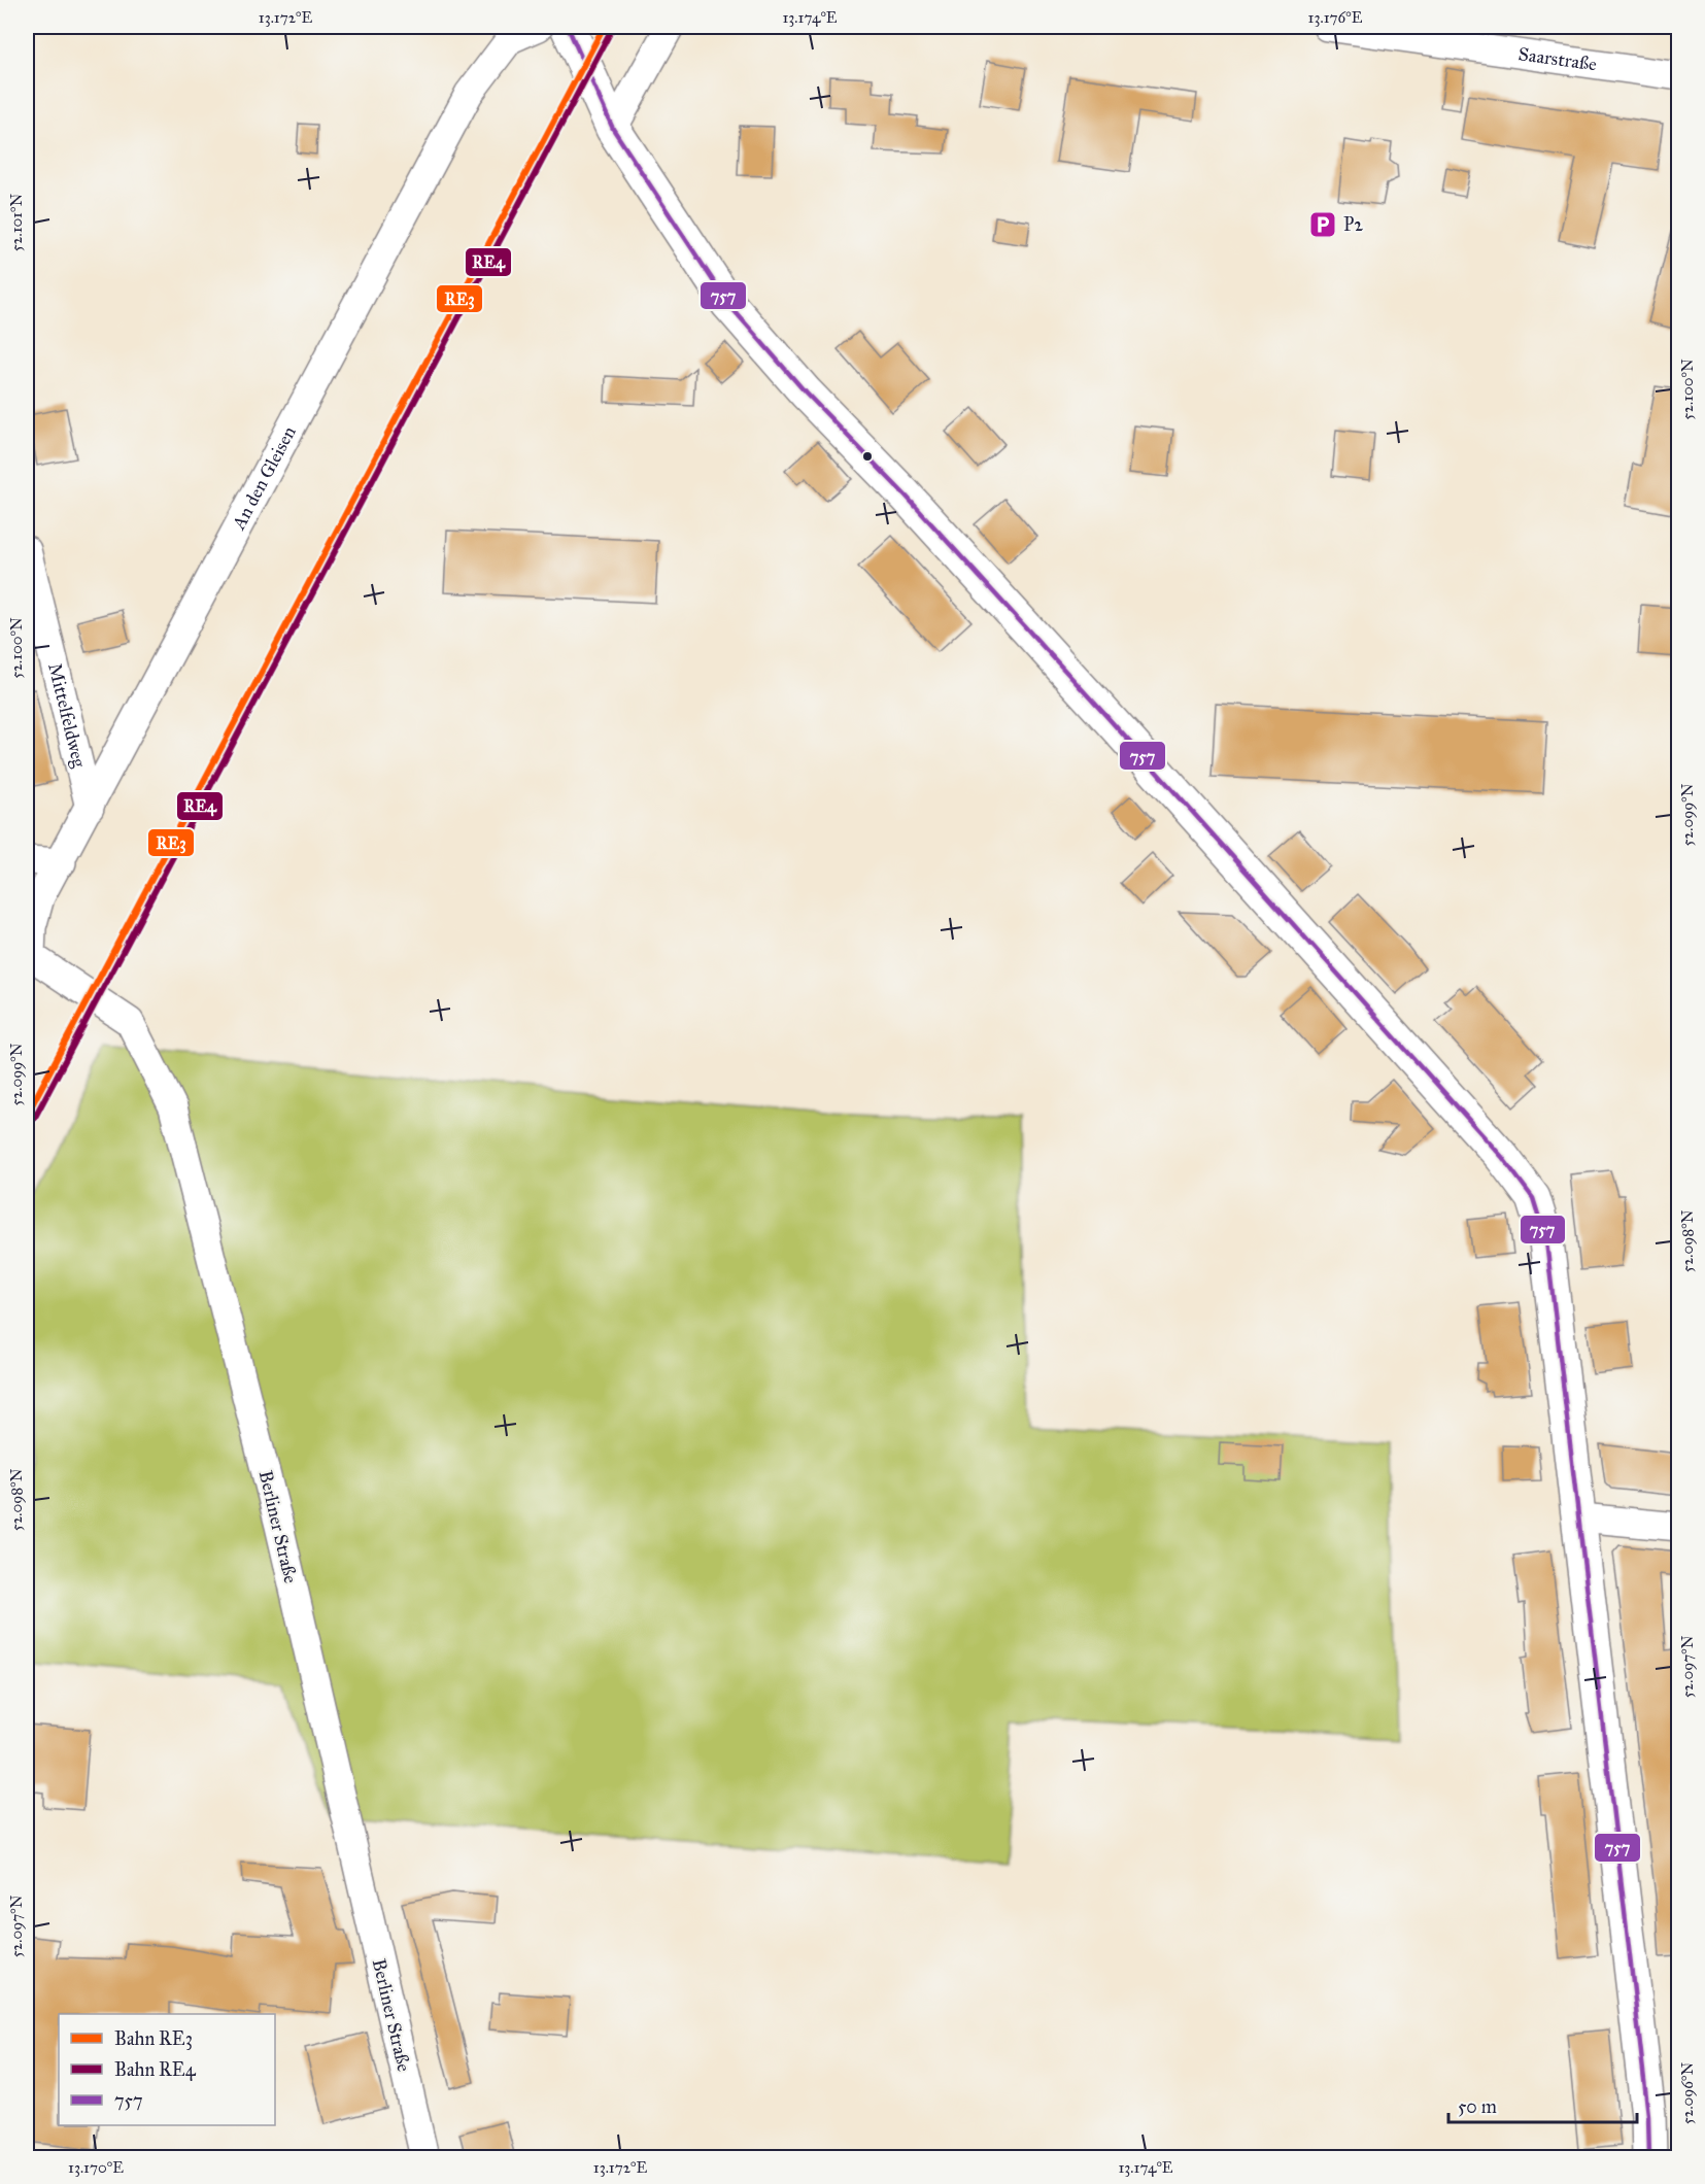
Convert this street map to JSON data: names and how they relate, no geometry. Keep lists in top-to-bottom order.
{
  "streets": {
    "street": [
      "Saarstraße",
      "An den Gleisen",
      "Mittelfeldweg",
      "Berliner Straße"
    ]
  },
  "crossings": [
    ["An den Gleisen", "Mittelfeldweg"],
    ["An den Gleisen", "Berliner Straße"]
  ],
  "places": {
    "parking": ["P2"]
  },
  "lines": ["rail line RE3", "transit line 757", "rail line RE4"],
  "legend": ["Bahn RE3", "Bahn RE4", "757"],
  "scale_bar": "50 m",
  "coordinates": [
    "13.172°E",
    "13.174°E",
    "13.176°E",
    "52.101°N",
    "52.100°N",
    "52.099°N",
    "52.098°N",
    "52.097°N",
    "52.096°N",
    "13.170°E"
  ]
}
